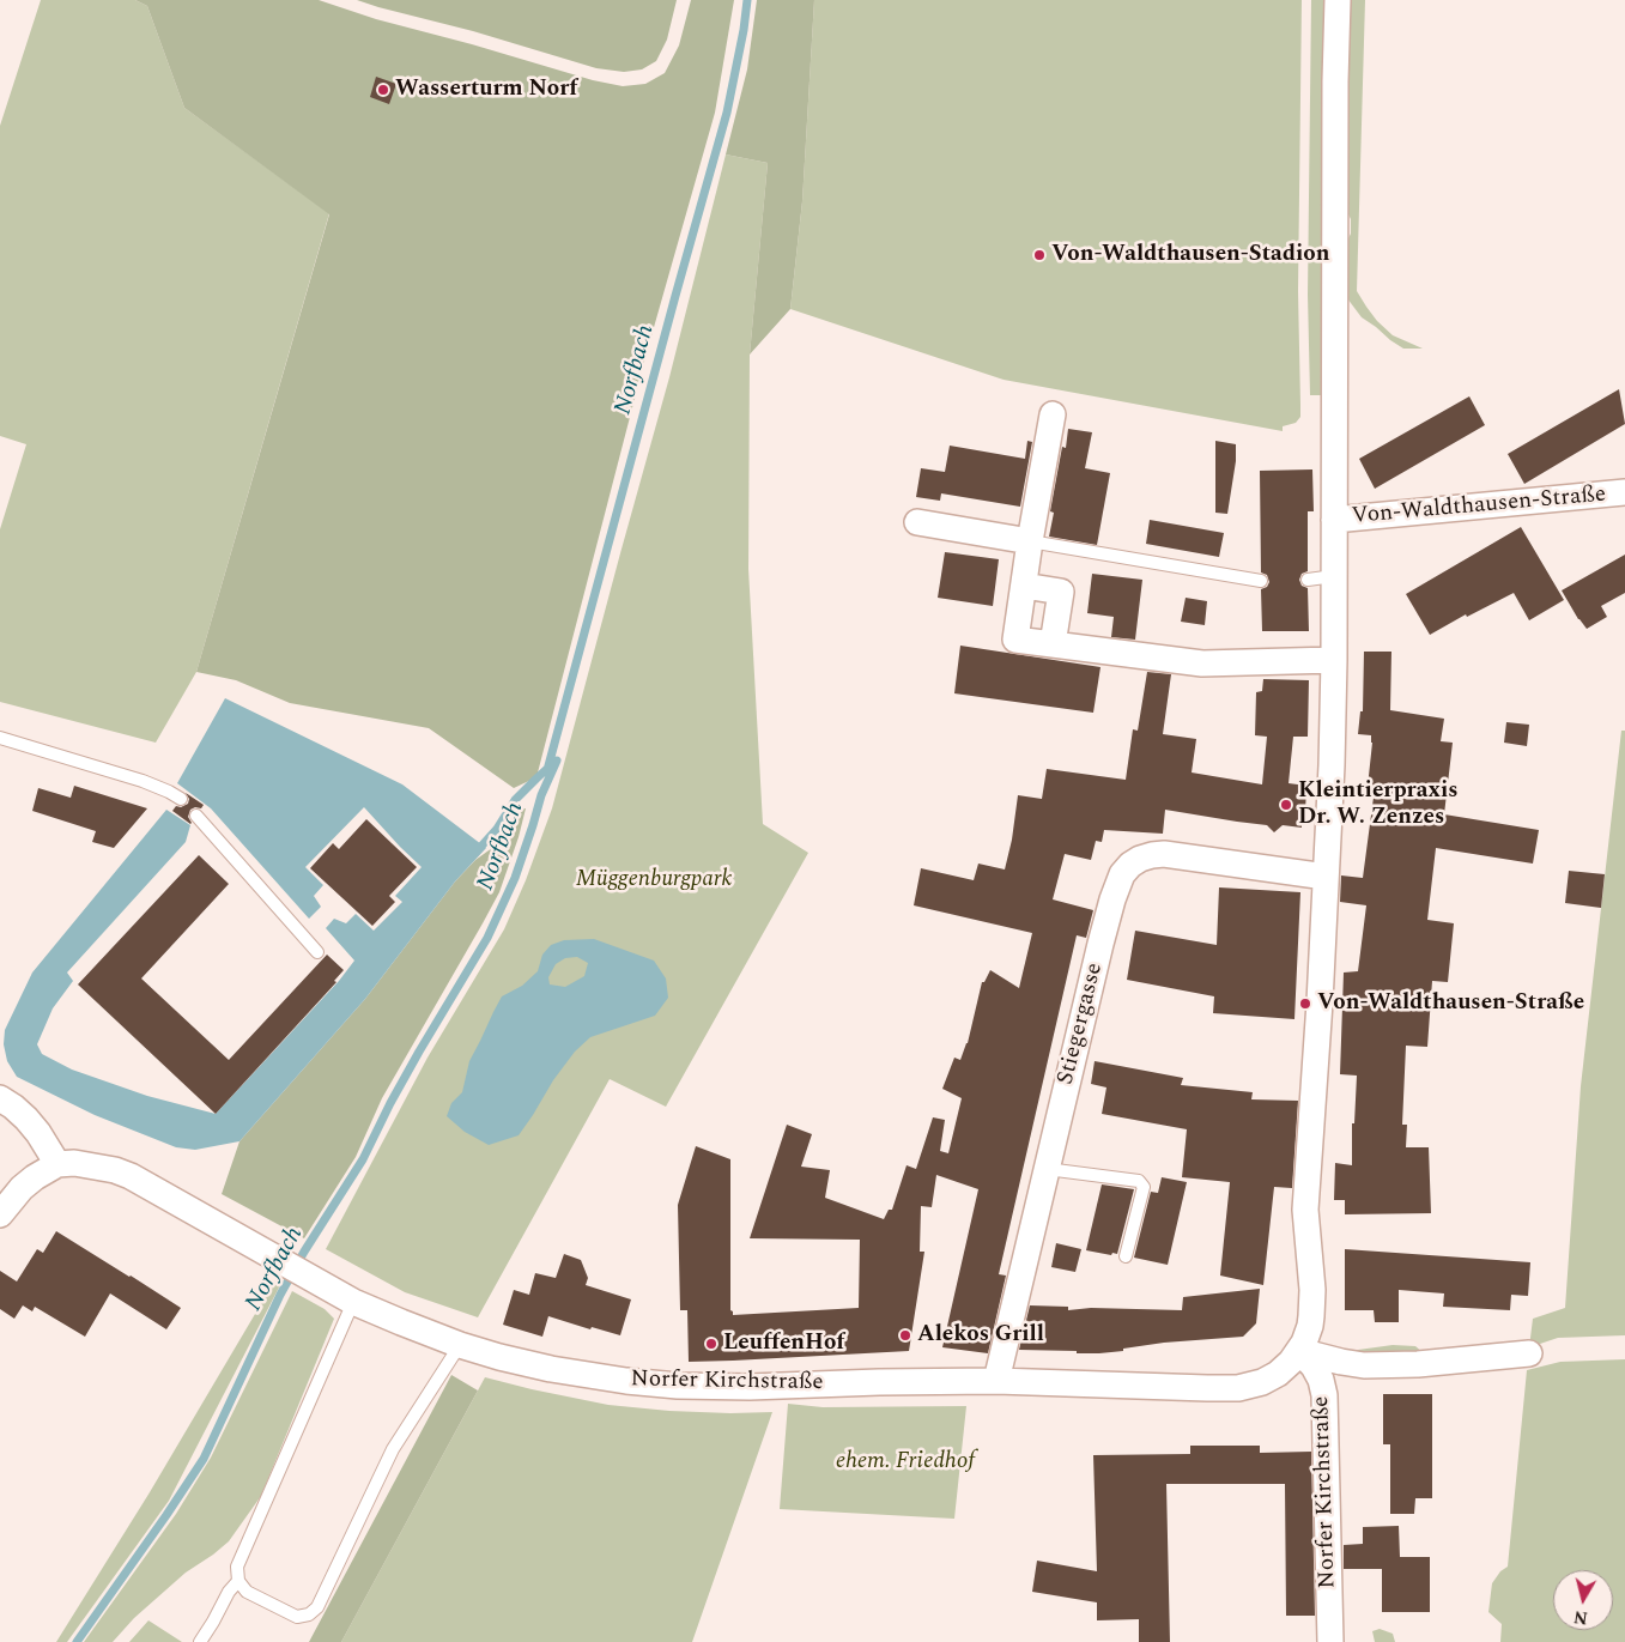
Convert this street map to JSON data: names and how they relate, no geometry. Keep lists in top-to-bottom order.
{
  "streets": {
    "street": ["Von-Waldthausen-Straße", "Stiegergasse", "Norfer Kirchstraße"]
  },
  "crossings": [
    ["Von-Waldthausen-Straße", "Stiegergasse"],
    ["Von-Waldthausen-Straße", "Norfer Kirchstraße"],
    ["Stiegergasse", "Norfer Kirchstraße"]
  ],
  "water": ["Norfbach"],
  "parks": ["Müggenburgpark", "ehem. Friedhof"],
  "places": [
    "Wasserturm Norf",
    "Von-Waldthausen-Stadion",
    "Kleintierpraxis Dr. W. Zenzes",
    "Von-Waldthausen-Straße",
    "Alekos Grill",
    "LeuffenHof"
  ],
  "north": "bottom"
}
